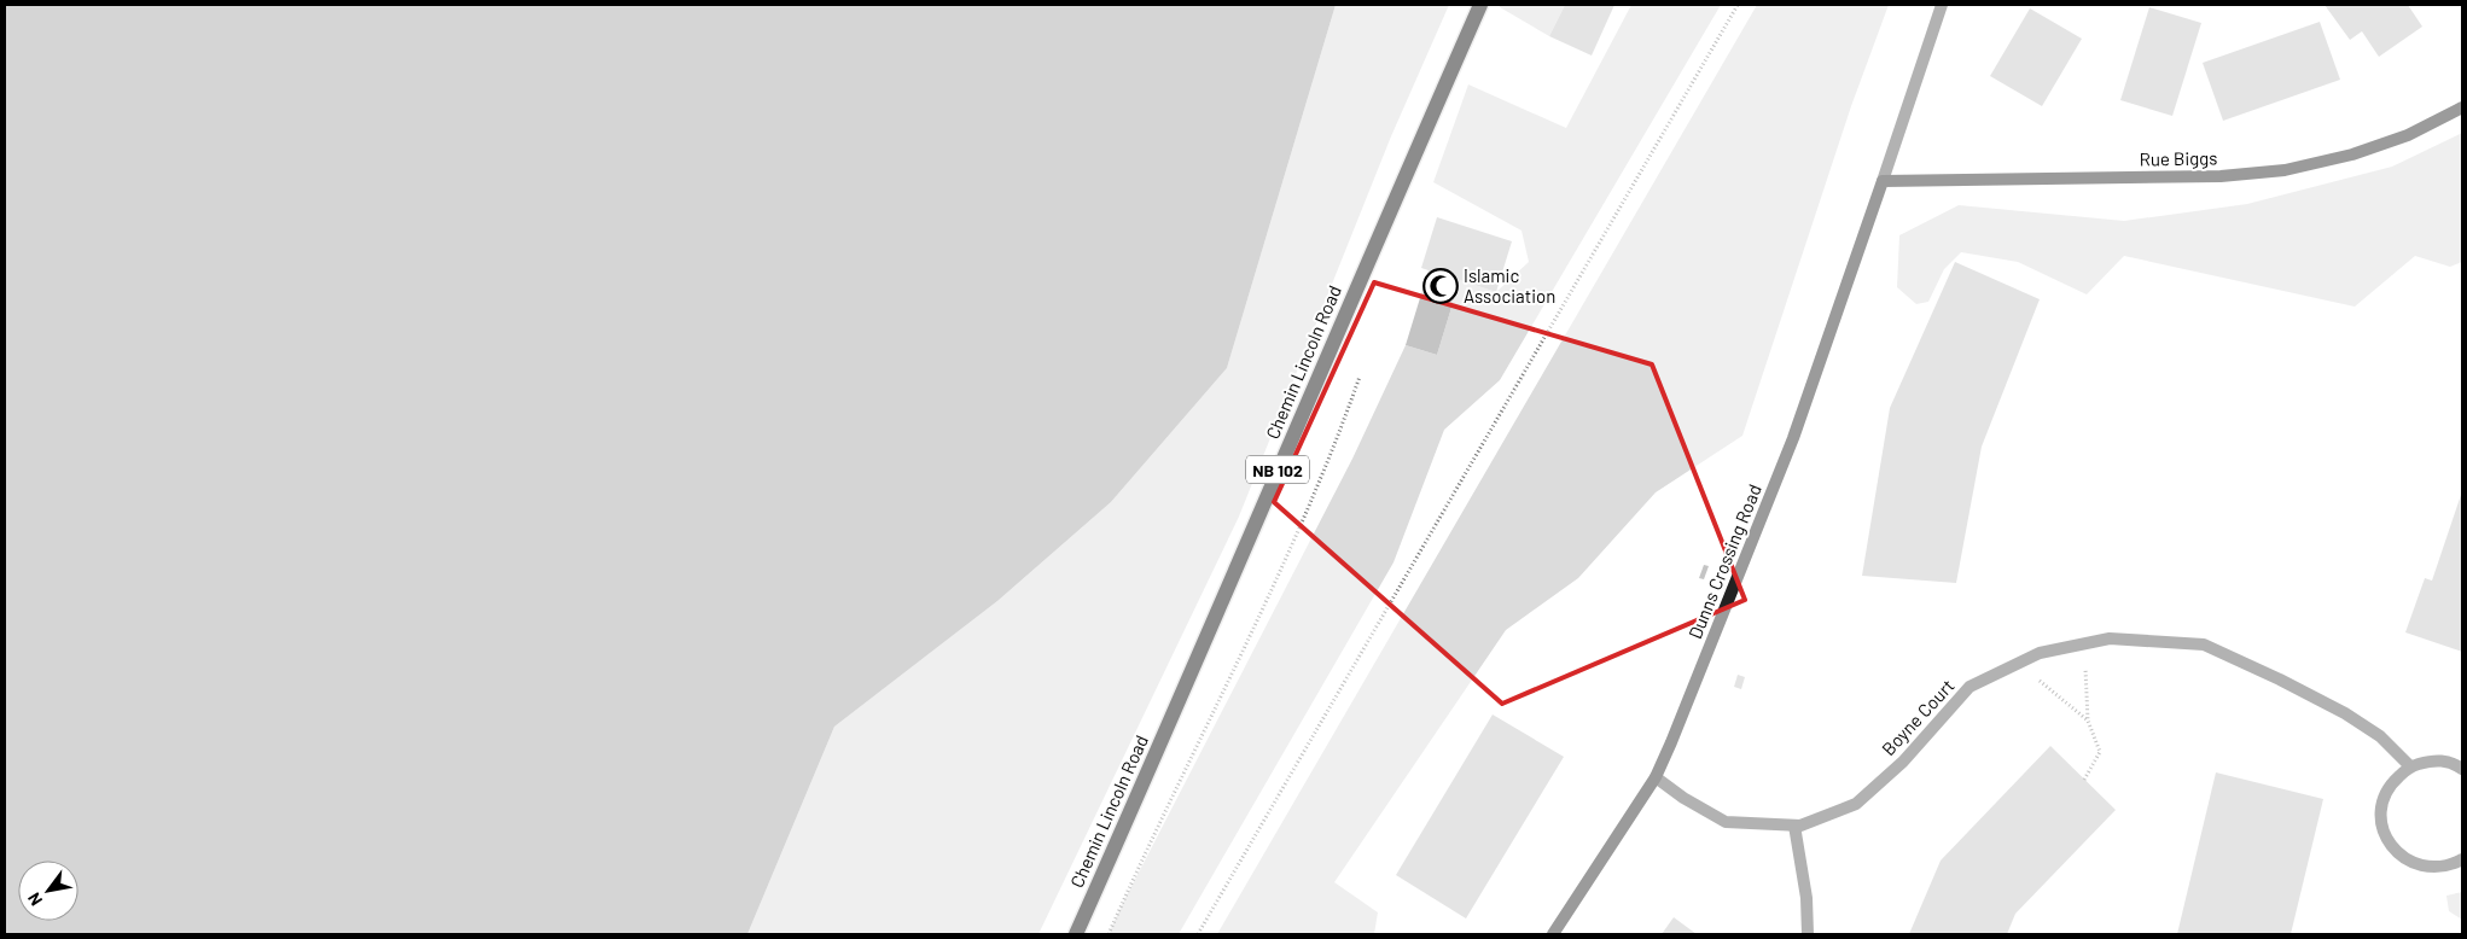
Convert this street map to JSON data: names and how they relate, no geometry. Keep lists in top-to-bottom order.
{
  "streets": {
    "main road": ["Chemin Lincoln Road", "NB 102"],
    "street": ["Rue Biggs", "Dunns Crossing Road", "Boyne Court"]
  },
  "crossings": [
    ["Rue Biggs", "Dunns Crossing Road"],
    ["Dunns Crossing Road", "Boyne Court"]
  ],
  "places": {
    "mosque": ["Islamic Association"]
  },
  "north": "bottom left"
}
